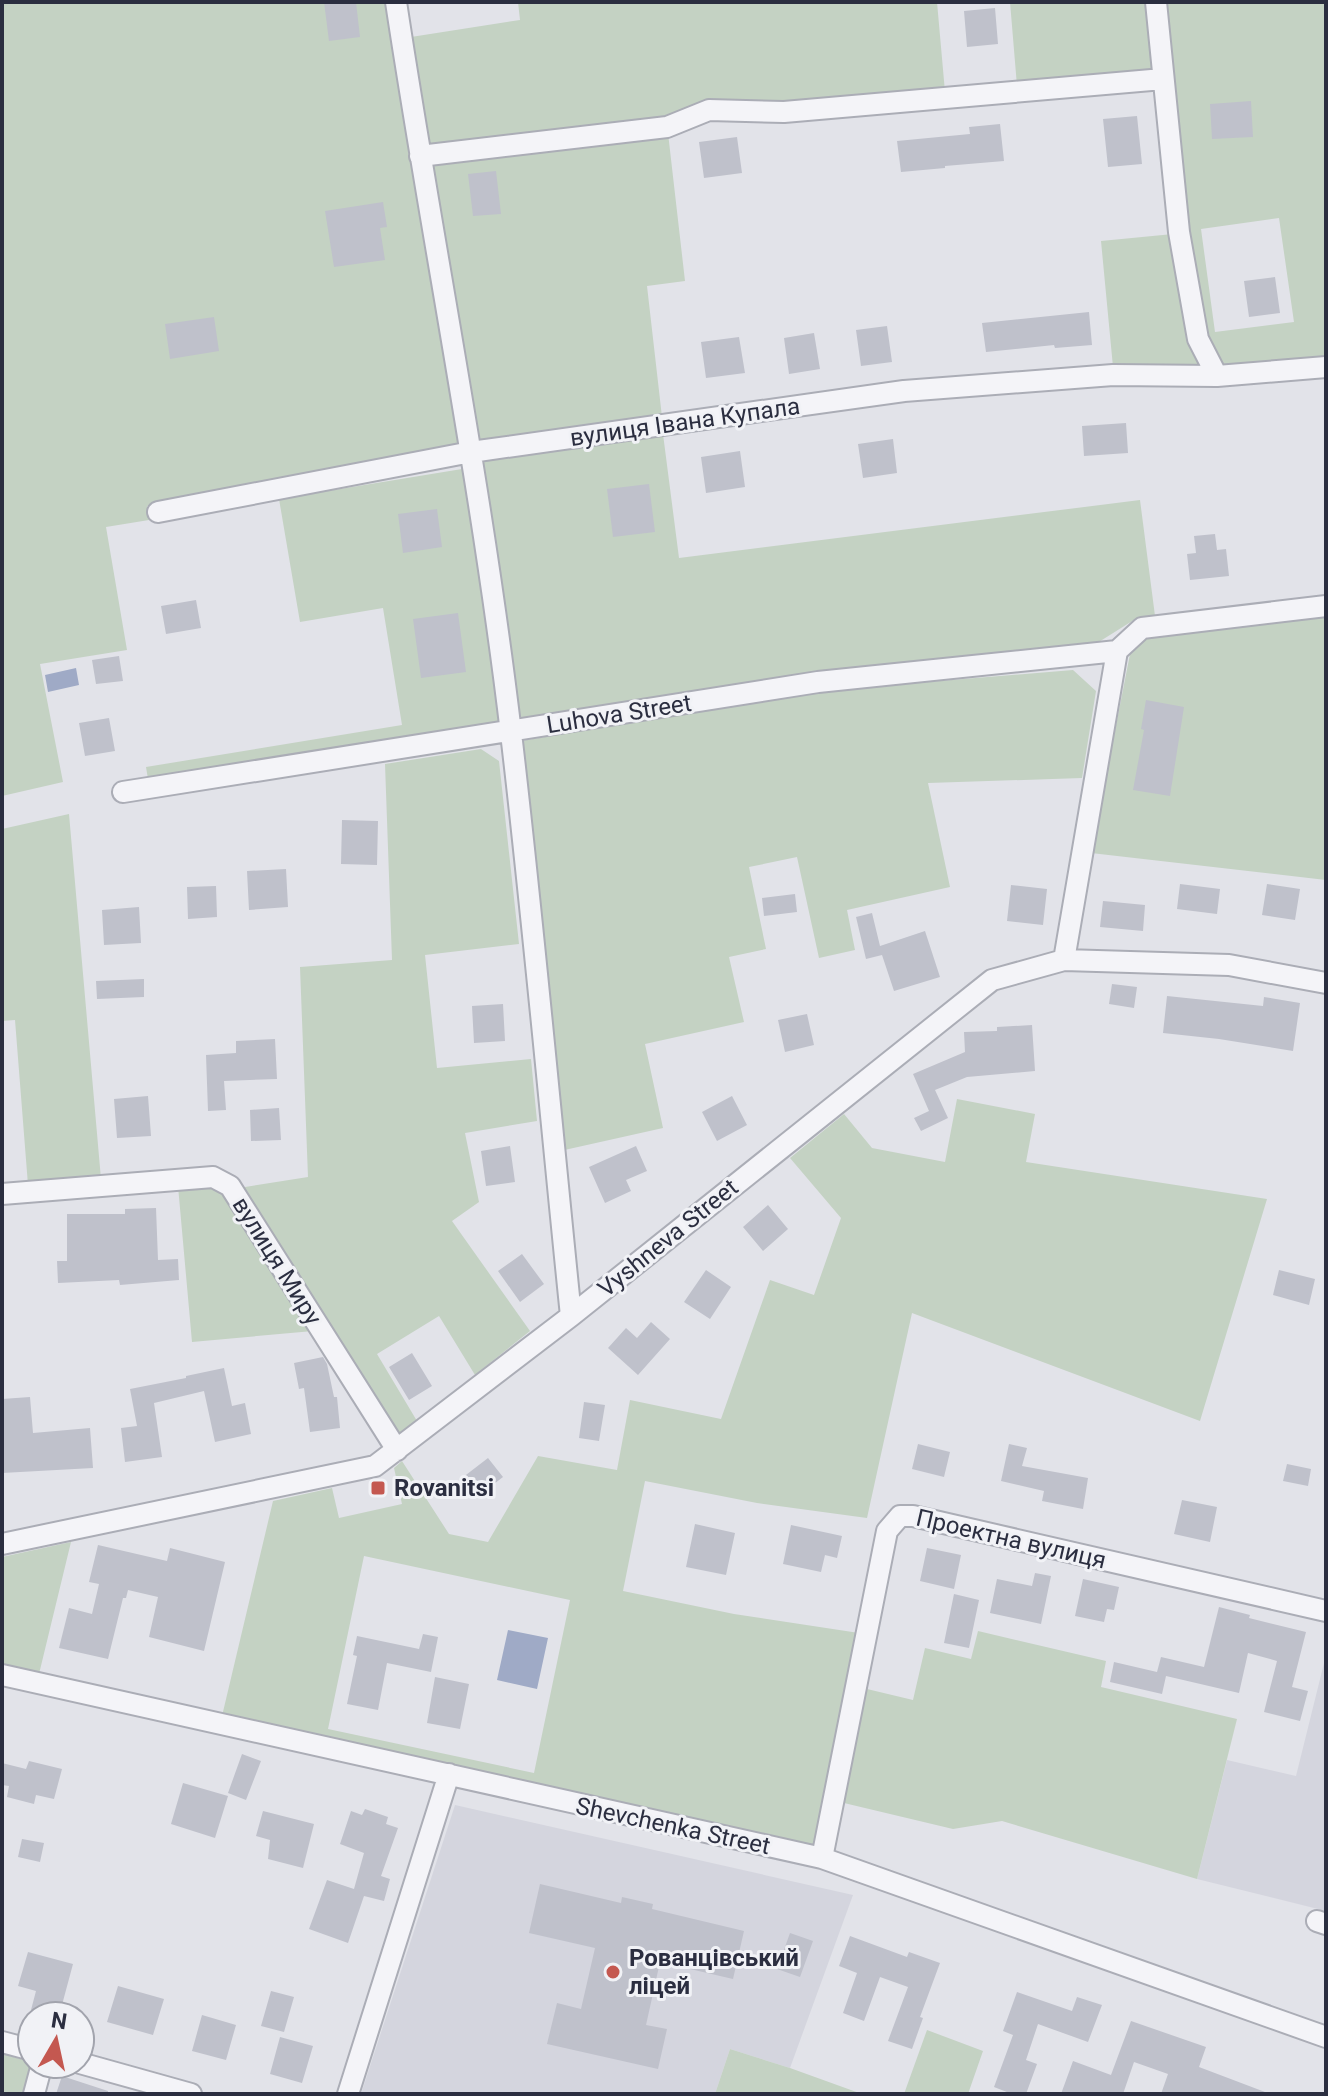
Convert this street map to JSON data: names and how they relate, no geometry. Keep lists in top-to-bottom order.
{
  "streets": {
    "street": [
      "вулиця Івана Купала",
      "Luhova Street",
      "Vyshneva Street",
      "вулиця Миру",
      "Проектна вулиця",
      "Shevchenka Street"
    ]
  },
  "crossings": [
    ["Vyshneva Street", "вулиця Миру"],
    ["Проектна вулиця", "Shevchenka Street"]
  ],
  "places": {
    "transit": ["Rovanitsi"],
    "other": ["Рованцівський ліцей"]
  },
  "north": "top"
}
